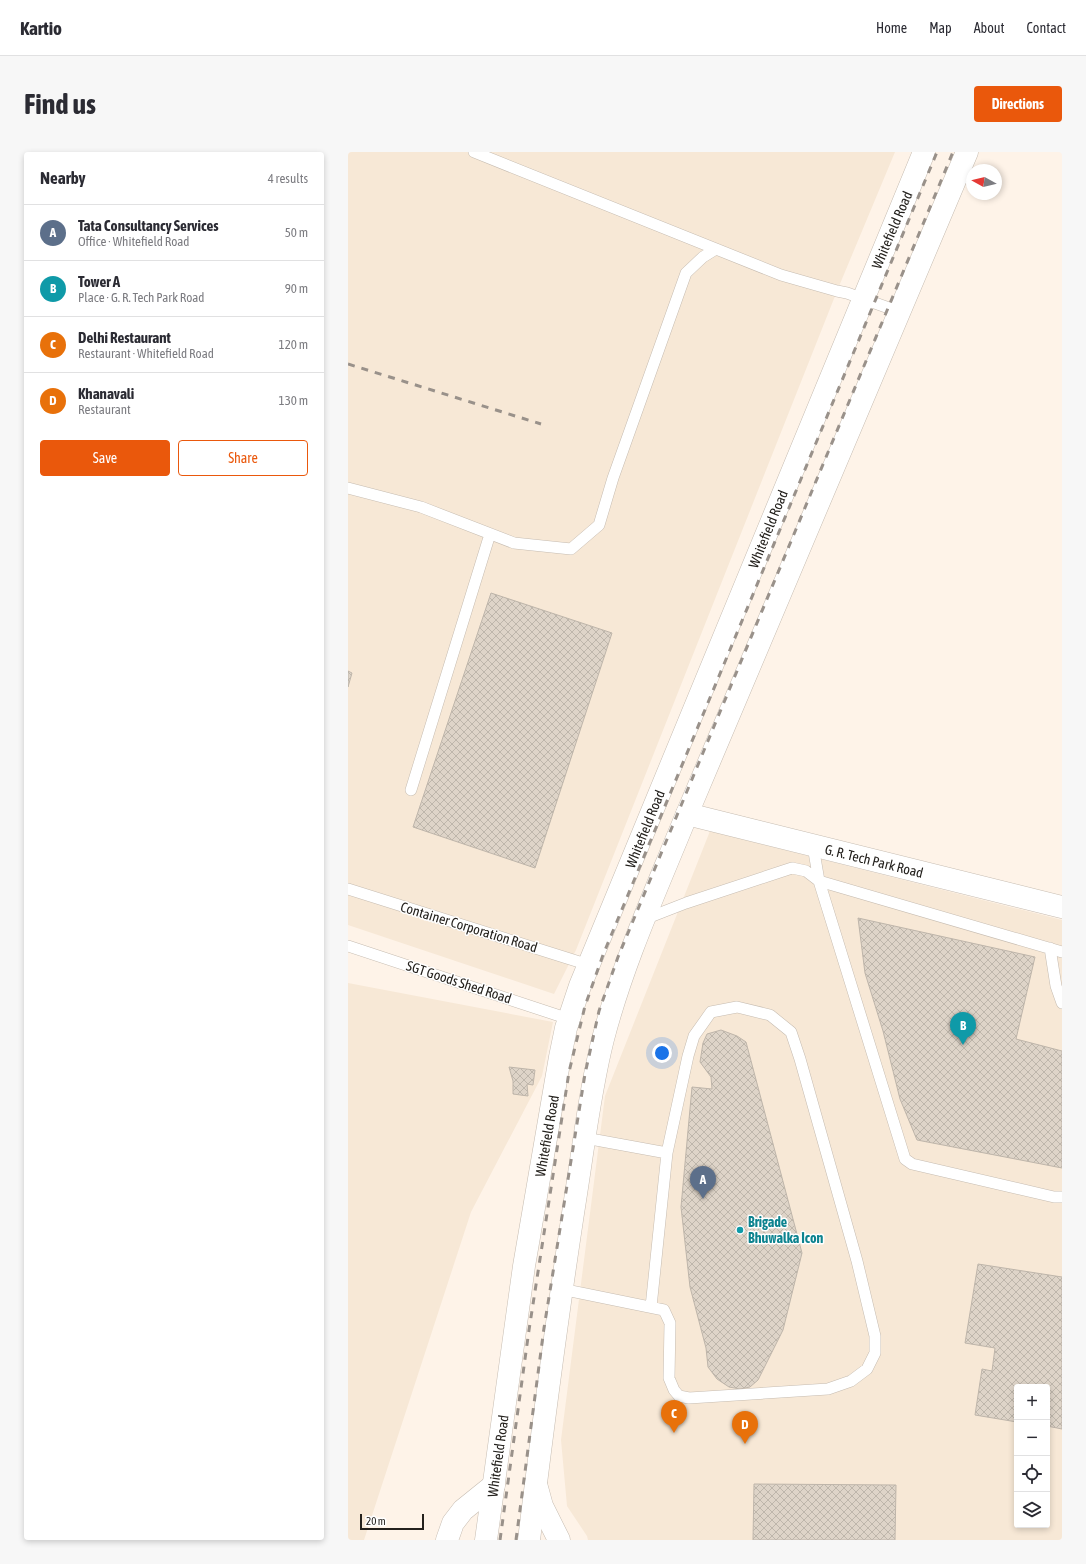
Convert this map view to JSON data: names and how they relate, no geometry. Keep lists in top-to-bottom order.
{
  "streets": {
    "main road": ["Whitefield Road", "G. R. Tech Park Road"],
    "lane": ["Container Corporation Road", "SGT Goods Shed Road"]
  },
  "crossings": [
    ["Whitefield Road", "Container Corporation Road"],
    ["Whitefield Road", "SGT Goods Shed Road"]
  ],
  "places": ["Brigade Bhuwalka Icon"],
  "scale_bar": "20 m",
  "north": "left",
  "page": {
    "header": "Kartio",
    "nav": [
      "Home",
      "Map",
      "About",
      "Contact"
    ],
    "buttons": [
      "Directions",
      ["Save", "Share"]
    ],
    "title": "Find us",
    "heading": ["Nearby", "4 results"],
    "list": [
      {
        "mark": "A",
        "name": "Tata Consultancy Services",
        "note": "Office · Whitefield Road",
        "value": "50 m"
      },
      {
        "mark": "B",
        "name": "Tower A",
        "note": "Place · G. R. Tech Park Road",
        "value": "90 m"
      },
      {
        "mark": "C",
        "name": "Delhi Restaurant",
        "note": "Restaurant · Whitefield Road",
        "value": "120 m"
      },
      {
        "mark": "D",
        "name": "Khanavali",
        "note": "Restaurant",
        "value": "130 m"
      }
    ],
    "pins": [
      "B",
      "A",
      "C",
      "D"
    ],
    "map_buttons": ["+", "−"],
    "scale": "20 m"
  }
}
